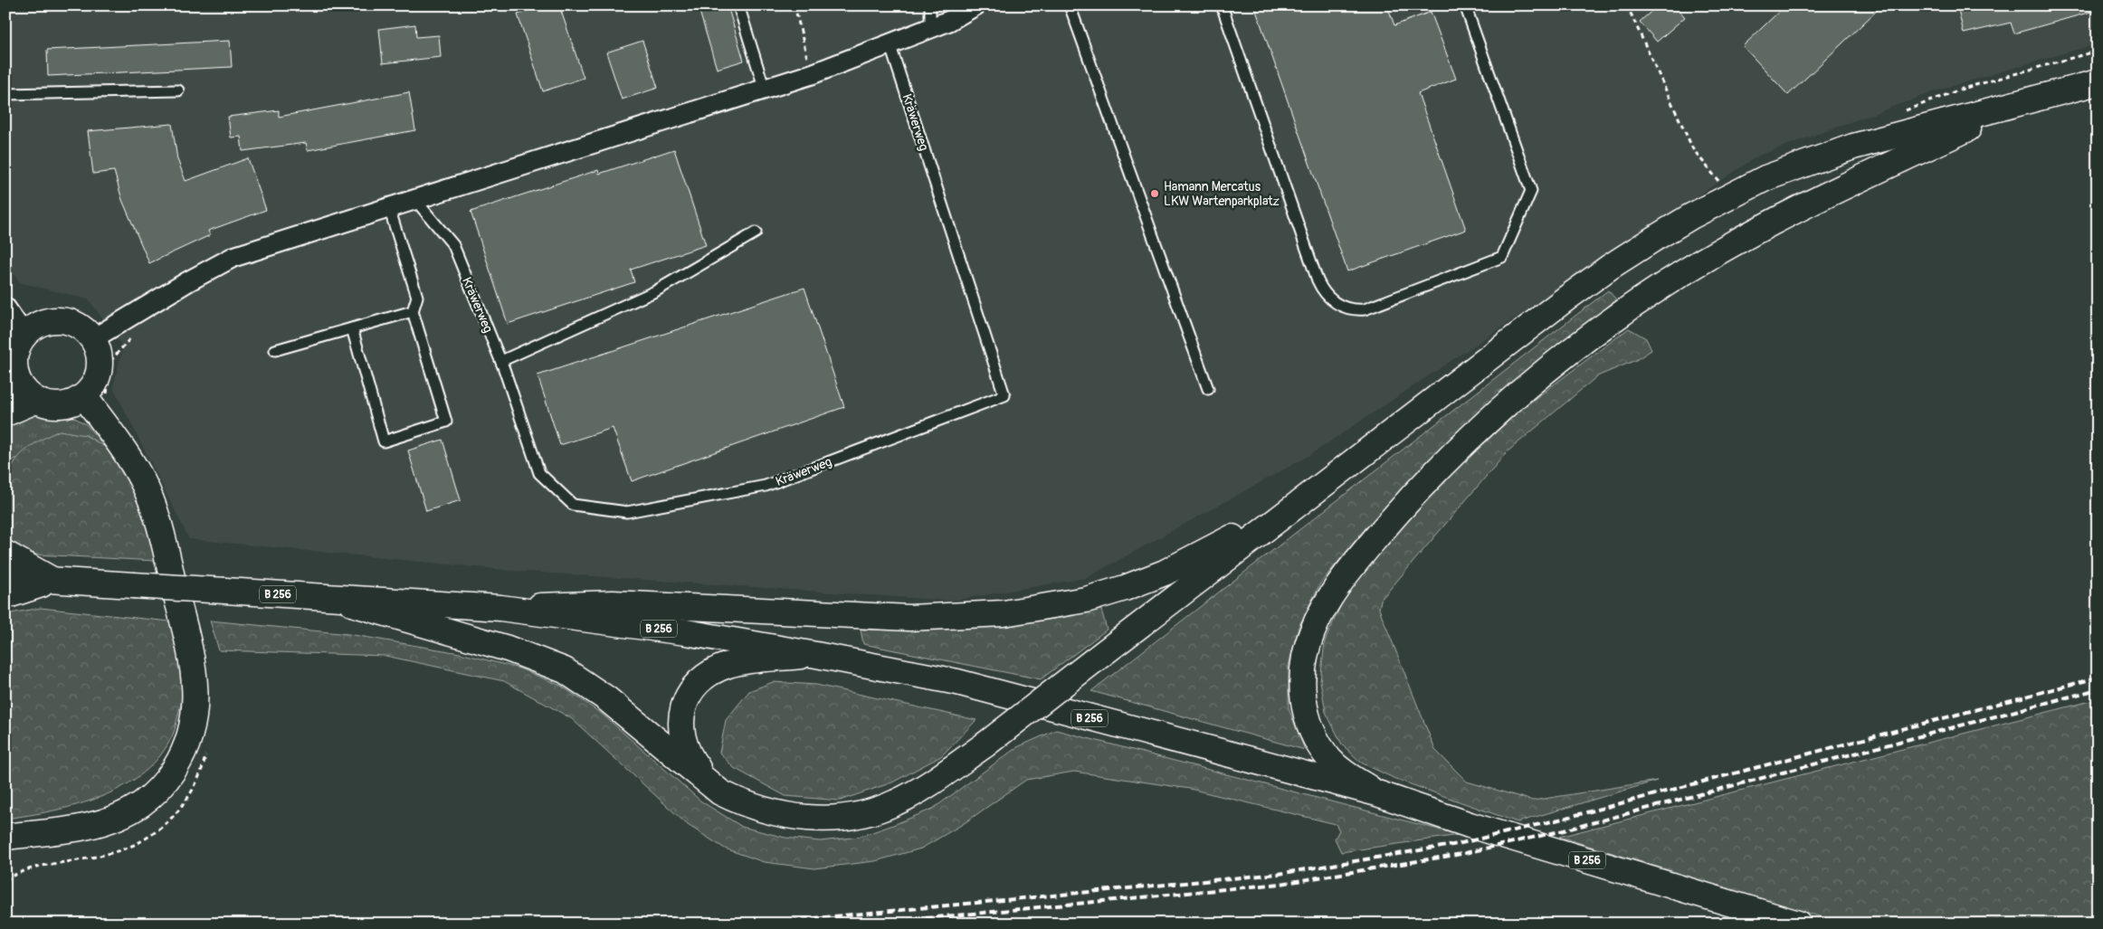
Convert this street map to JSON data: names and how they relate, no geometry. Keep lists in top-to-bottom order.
{
  "streets": {
    "main road": ["B 256"],
    "lane": ["Kräwerweg"]
  },
  "places": ["Hamann Mercatus LKW Wartenparkplatz"]
}
